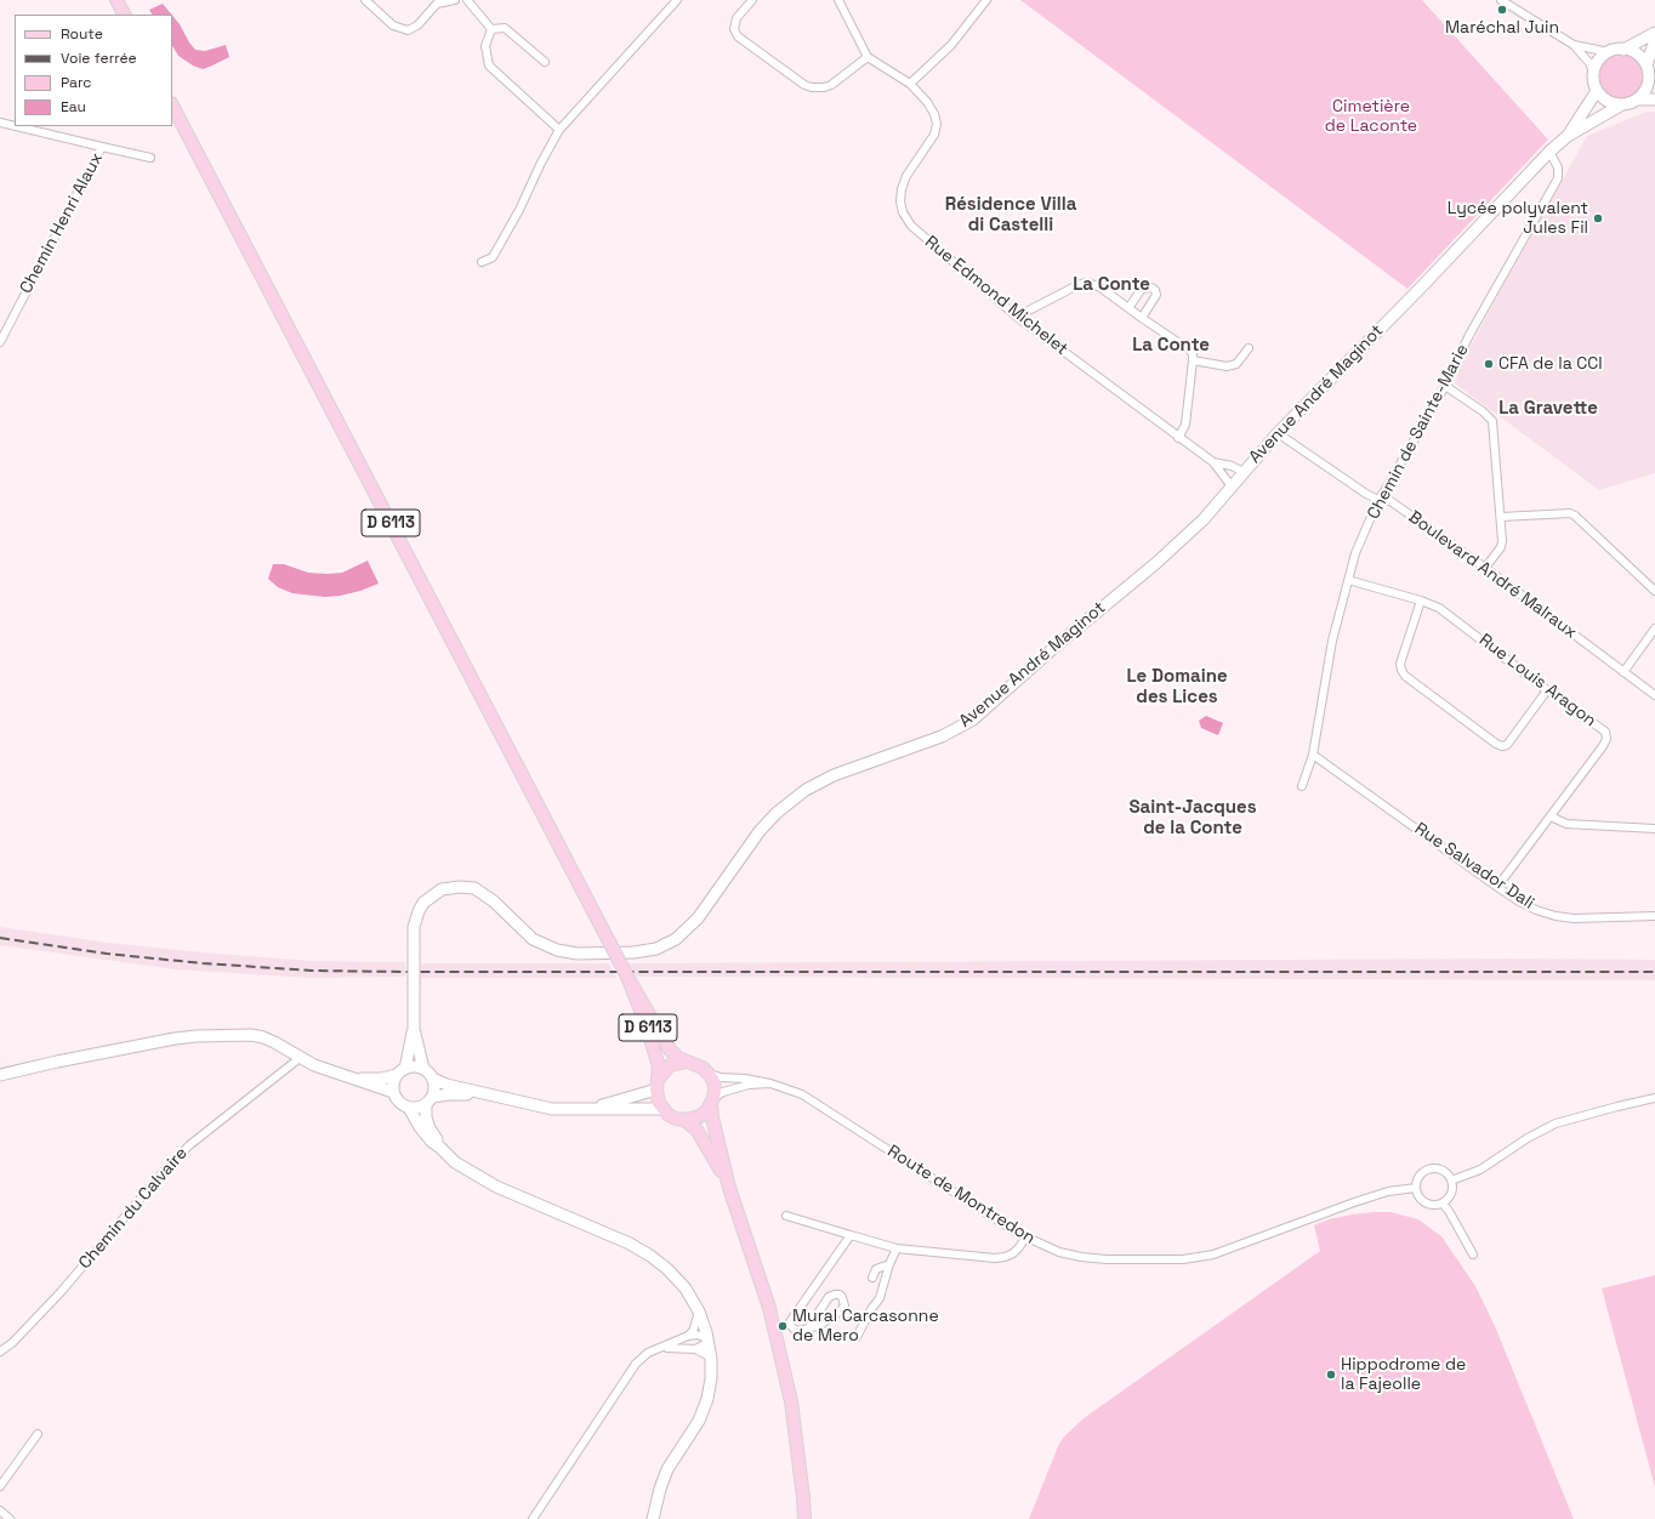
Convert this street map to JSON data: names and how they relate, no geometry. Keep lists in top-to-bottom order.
{
  "streets": {
    "main road": ["D 6113"],
    "street": [
      "Chemin Henri Alaux",
      "Rue Edmond Michelet",
      "Avenue André Maginot",
      "Chemin de Sainte-Marie",
      "Boulevard André Malraux",
      "Rue Louis Aragon",
      "Rue Salvador Dali",
      "Route de Montredon",
      "Chemin du Calvaire"
    ]
  },
  "crossings": [
    ["Rue Edmond Michelet", "Avenue André Maginot"],
    ["Avenue André Maginot", "Chemin de Sainte-Marie"],
    ["Avenue André Maginot", "Boulevard André Malraux"],
    ["Chemin de Sainte-Marie", "Boulevard André Malraux"],
    ["Chemin de Sainte-Marie", "Rue Louis Aragon"],
    ["Chemin de Sainte-Marie", "Rue Salvador Dali"],
    ["D 6113", "Route de Montredon"],
    ["Rue Louis Aragon", "Rue Salvador Dali"]
  ],
  "districts": [
    "Résidence Villa di Castelli",
    "La Conte",
    "La Conte",
    "La Gravette",
    "Le Domaine des Lices",
    "Saint-Jacques de la Conte"
  ],
  "parks": ["Cimetière de Laconte"],
  "places": [
    "Maréchal Juin",
    "Lycée polyvalent Jules Fil",
    "CFA de la CCI",
    "Mural Carcasonne de Mero",
    "Hippodrome de la Fajeolle"
  ],
  "legend": [
    "Route",
    "Voie ferrée",
    "Parc",
    "Eau"
  ]
}
